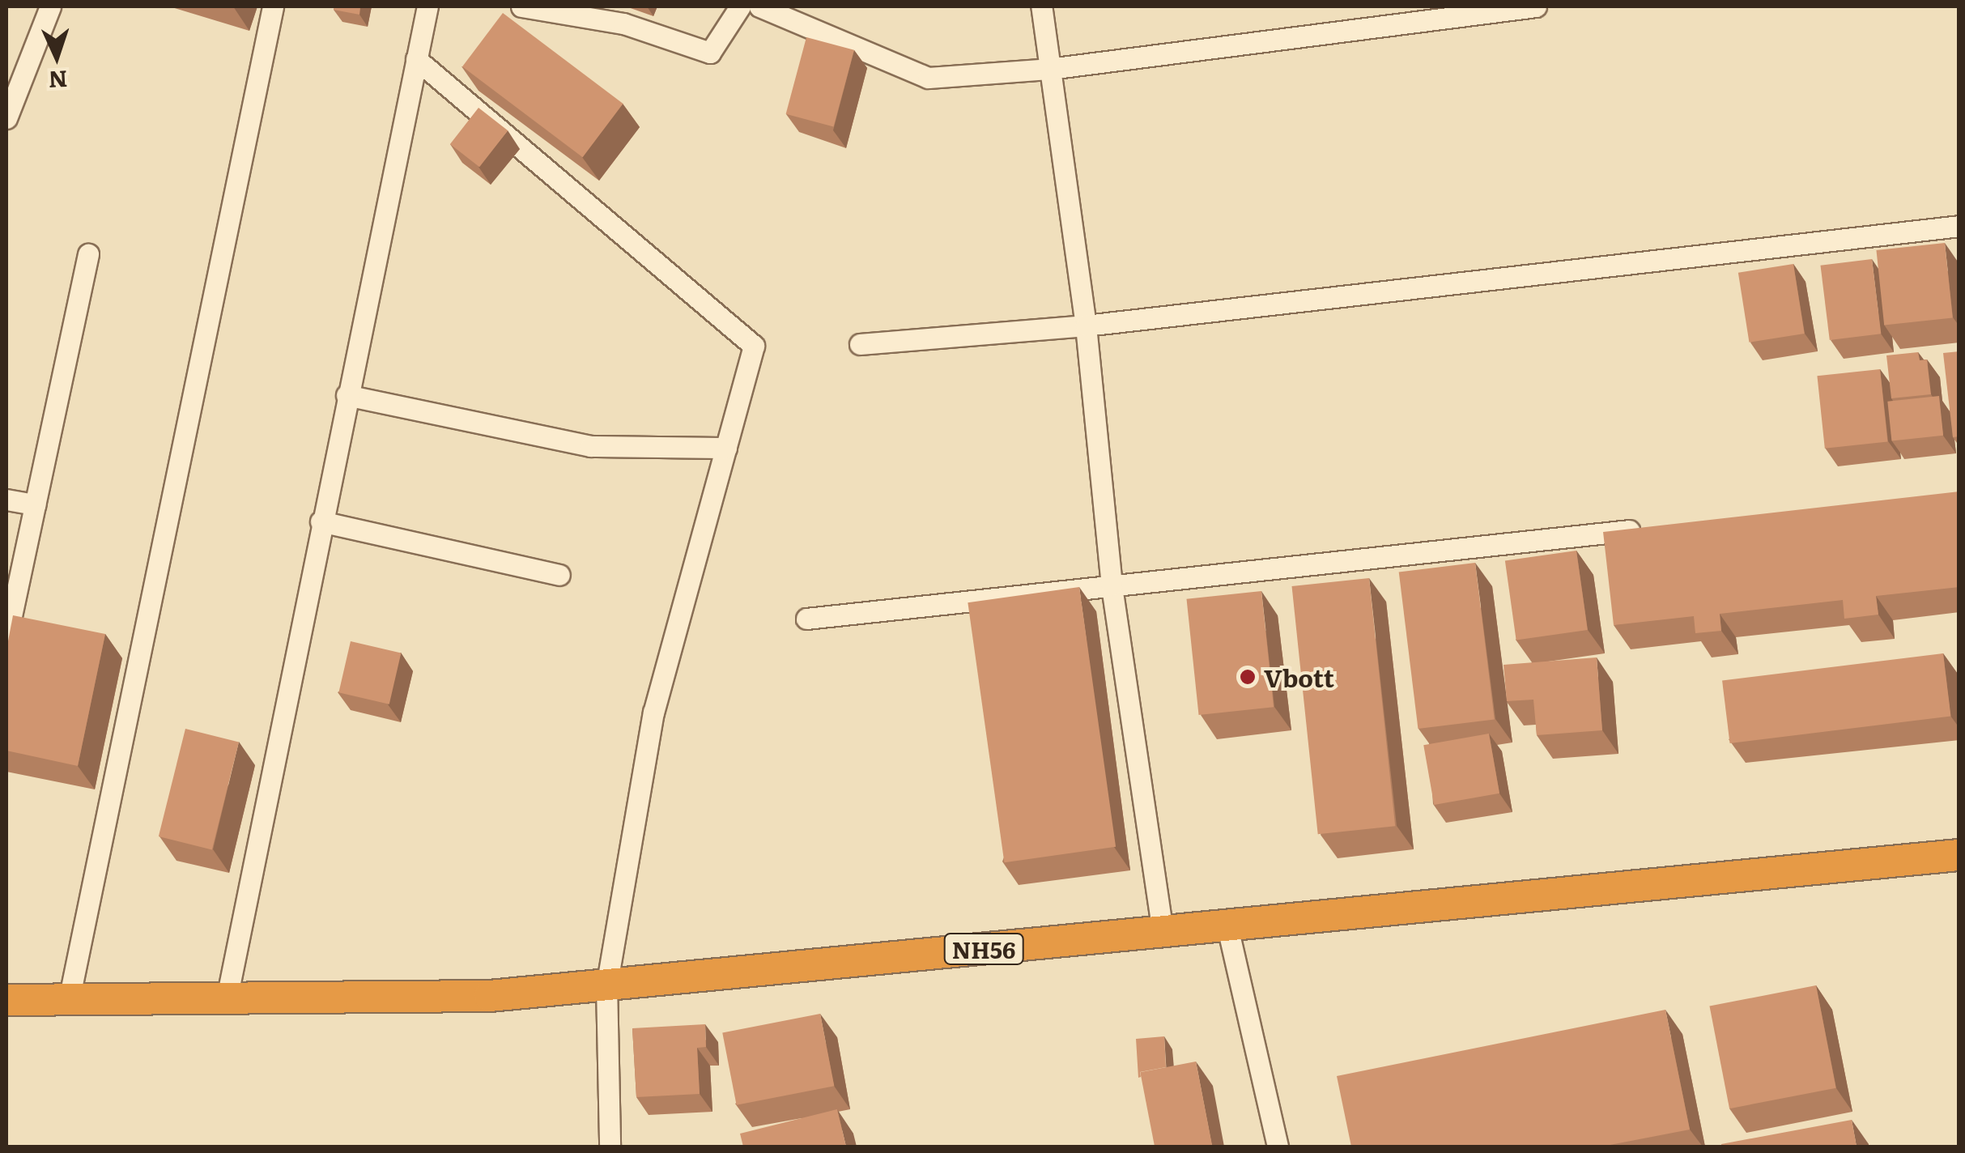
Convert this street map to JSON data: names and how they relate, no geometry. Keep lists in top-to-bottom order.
{
  "streets": {
    "highway": ["NH56"]
  },
  "places": ["Vbott"],
  "north": "bottom"
}
